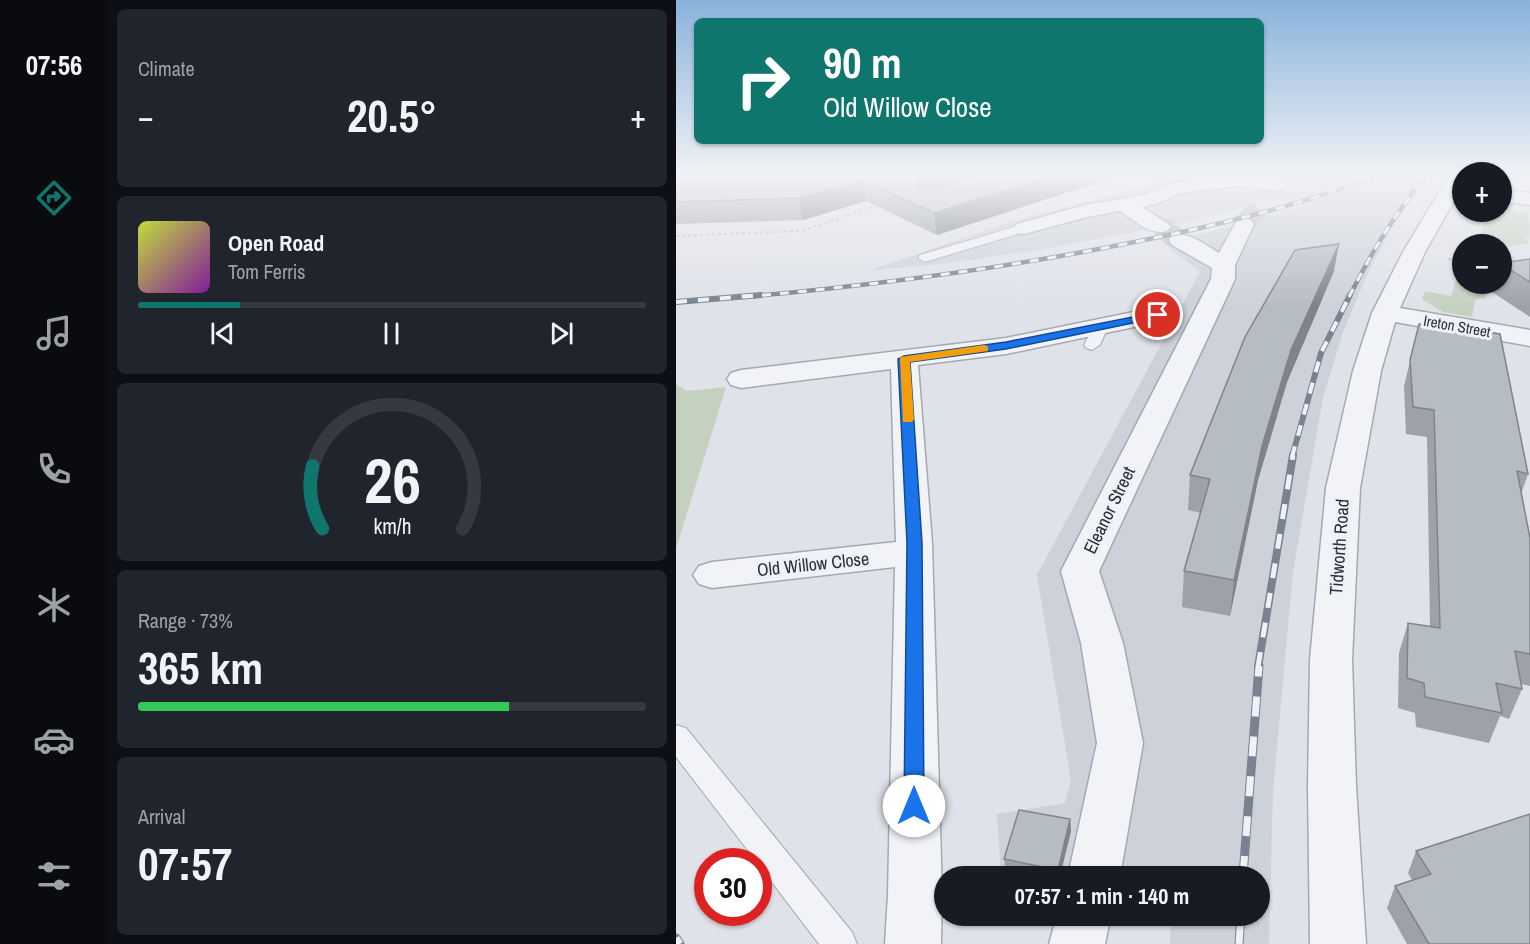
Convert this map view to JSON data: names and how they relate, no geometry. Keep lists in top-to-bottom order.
{
  "streets": {
    "street": [
      "Ireton Street",
      "Eleanor Street",
      "Tidworth Road",
      "Old Willow Close"
    ]
  },
  "crossings": [
    ["Ireton Street", "Tidworth Road"]
  ],
  "page": {
    "tabs": "07:56",
    "tile": [
      "Climate",
      ["Range · 73%", "365 km"],
      ["Arrival", "07:57"]
    ],
    "turn": ["90 m", "Old Willow Close"],
    "heat": ["−", "20.5°", "+"],
    "map_buttons": ["+", "−"],
    "song": ["Open Road", "Tom Ferris"],
    "limit": "30",
    "trip": "07:57 · 1 min · 140 m",
    "gauge": ["26", "km/h"]
  }
}
